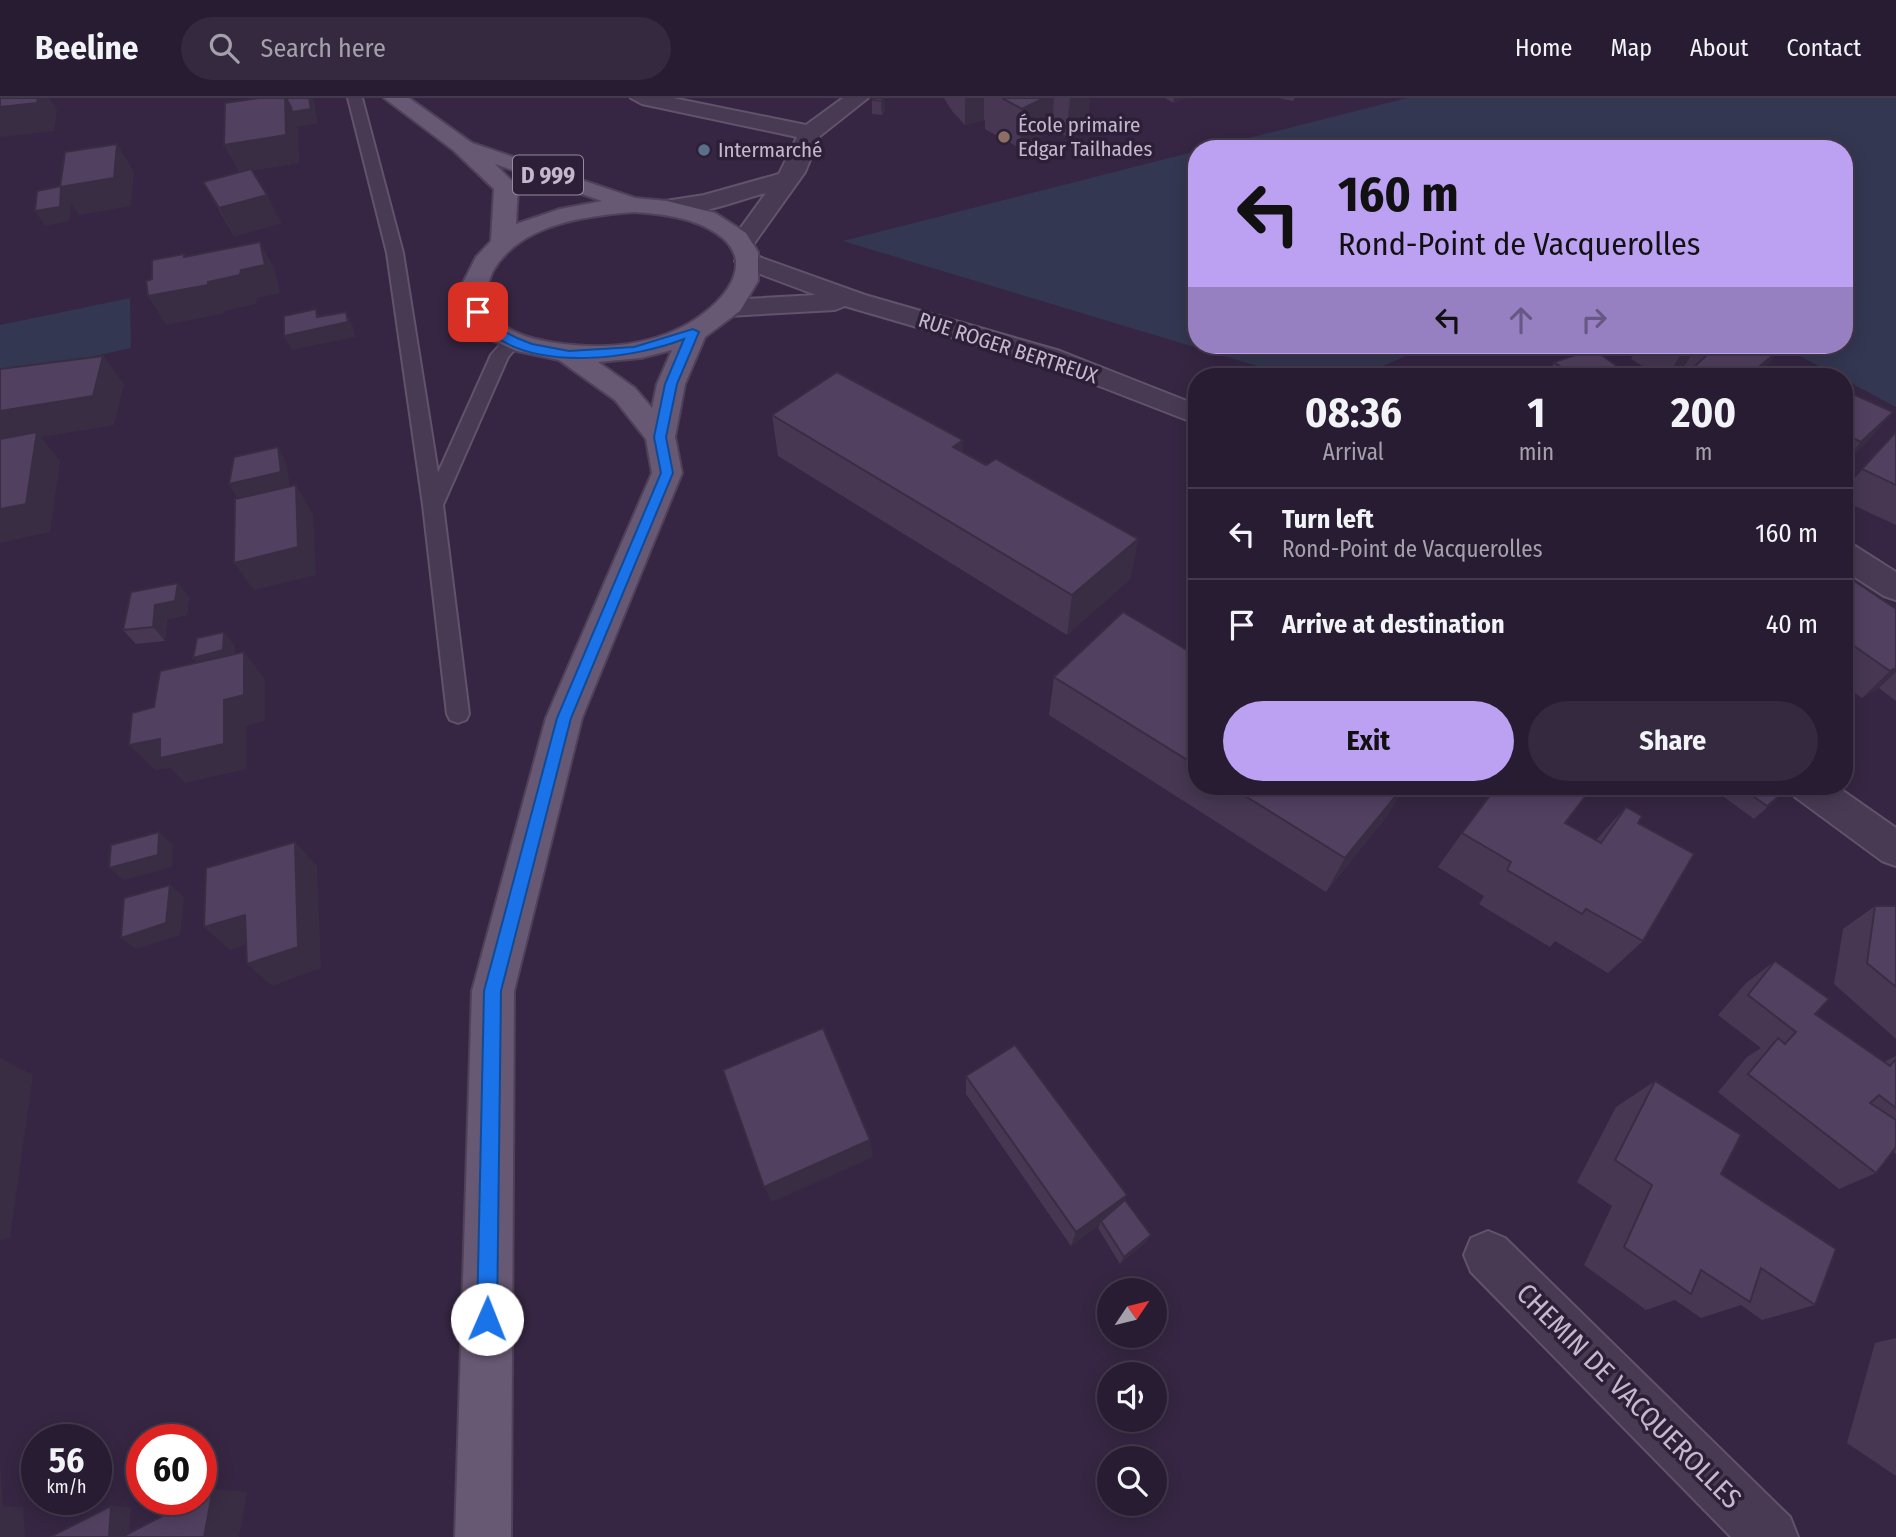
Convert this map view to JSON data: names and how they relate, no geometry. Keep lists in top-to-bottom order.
{
  "streets": {
    "main road": ["D 999"],
    "street": ["RUE ROGER BERTREUX", "CHEMIN DE VACQUEROLLES"]
  },
  "places": ["École primaire Edgar Tailhades", "Intermarché"],
  "north": "top right",
  "page": {
    "header": "Beeline",
    "search": "Search here",
    "nav": [
      "Home",
      "Map",
      "About",
      "Contact"
    ],
    "turn": ["160 m", "Rond-Point de Vacquerolles"],
    "eta": [
      "08:36",
      "Arrival",
      "1",
      "min",
      "200",
      "m"
    ],
    "list": [
      {
        "name": "Turn left",
        "note": "Rond-Point de Vacquerolles",
        "value": "160 m"
      },
      {
        "name": "Arrive at destination",
        "value": "40 m"
      }
    ],
    "buttons": ["Exit", "Share"],
    "speed": "56 km/h",
    "limit": "60"
  }
}
